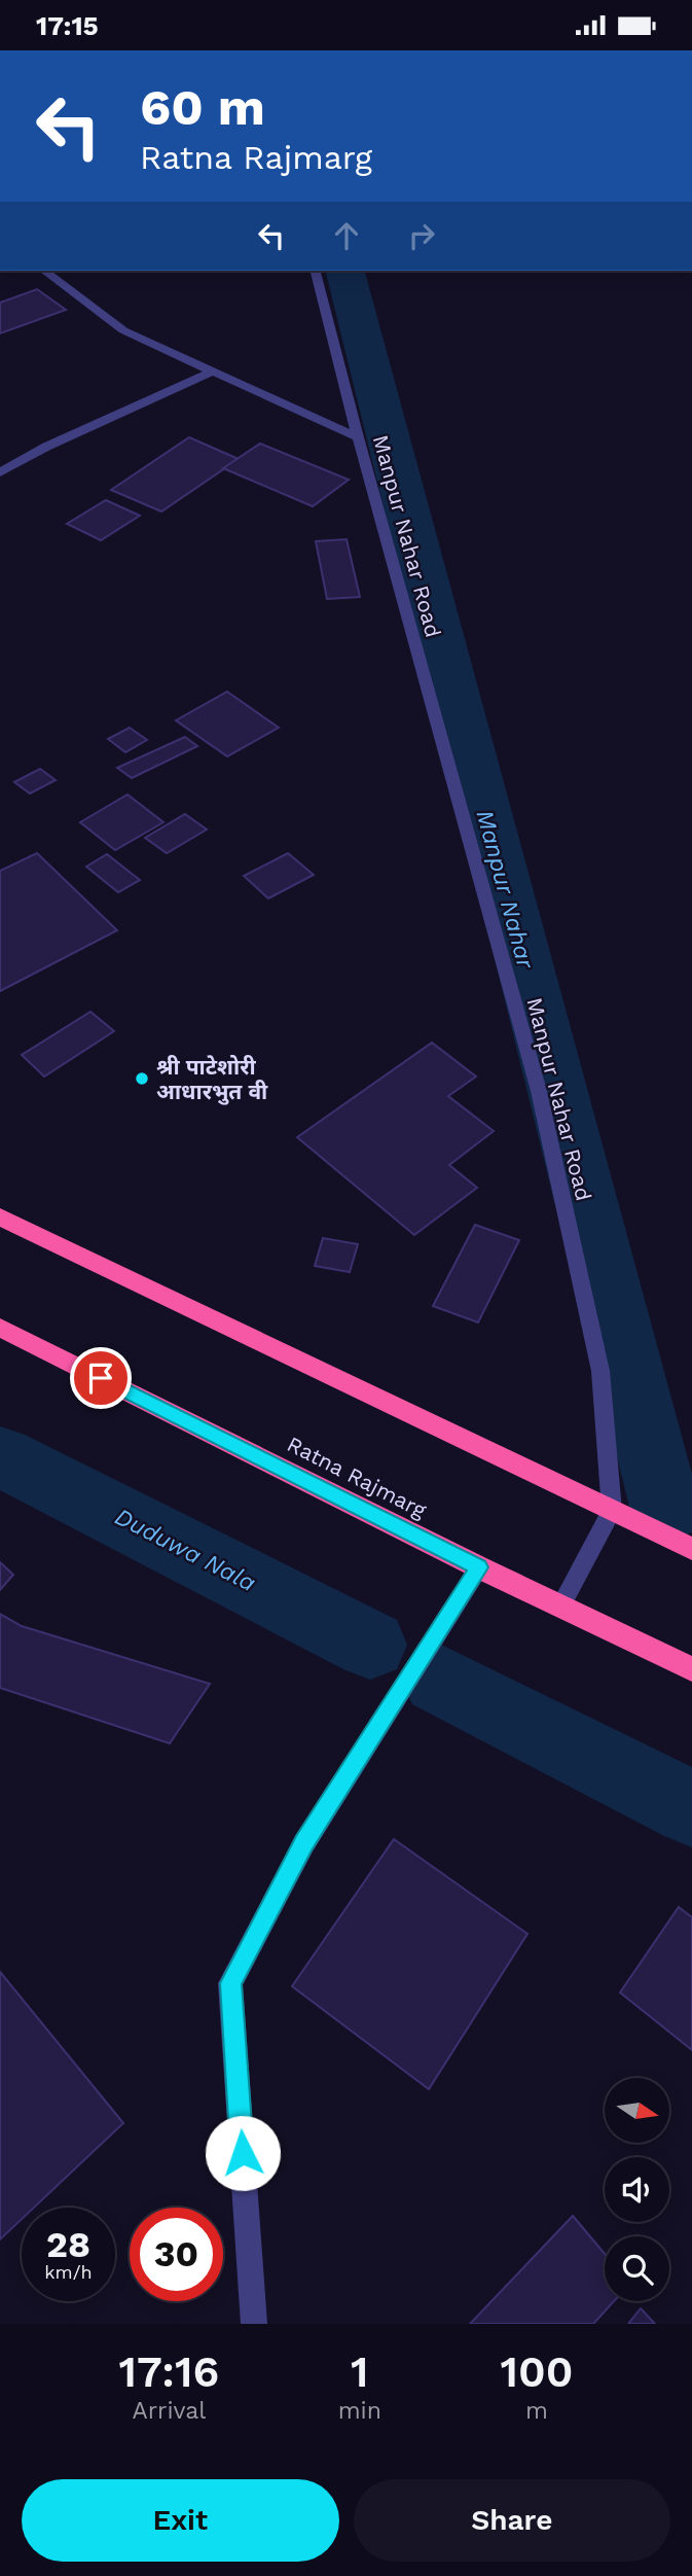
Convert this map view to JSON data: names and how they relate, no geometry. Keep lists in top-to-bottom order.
{
  "streets": {
    "highway": ["Ratna Rajmarg"],
    "street": ["Manpur Nahar Road"]
  },
  "water": ["Manpur Nahar", "Duduwa Nala"],
  "places": ["श्री पाटेशोरी आधारभुत वी"],
  "north": "right",
  "page": {
    "status": "17:15",
    "turn": ["60 m", "Ratna Rajmarg"],
    "speed": "28 km/h",
    "limit": "30",
    "eta": [
      "17:16",
      "Arrival",
      "1",
      "min",
      "100",
      "m"
    ],
    "buttons": ["Exit", "Share"]
  }
}
